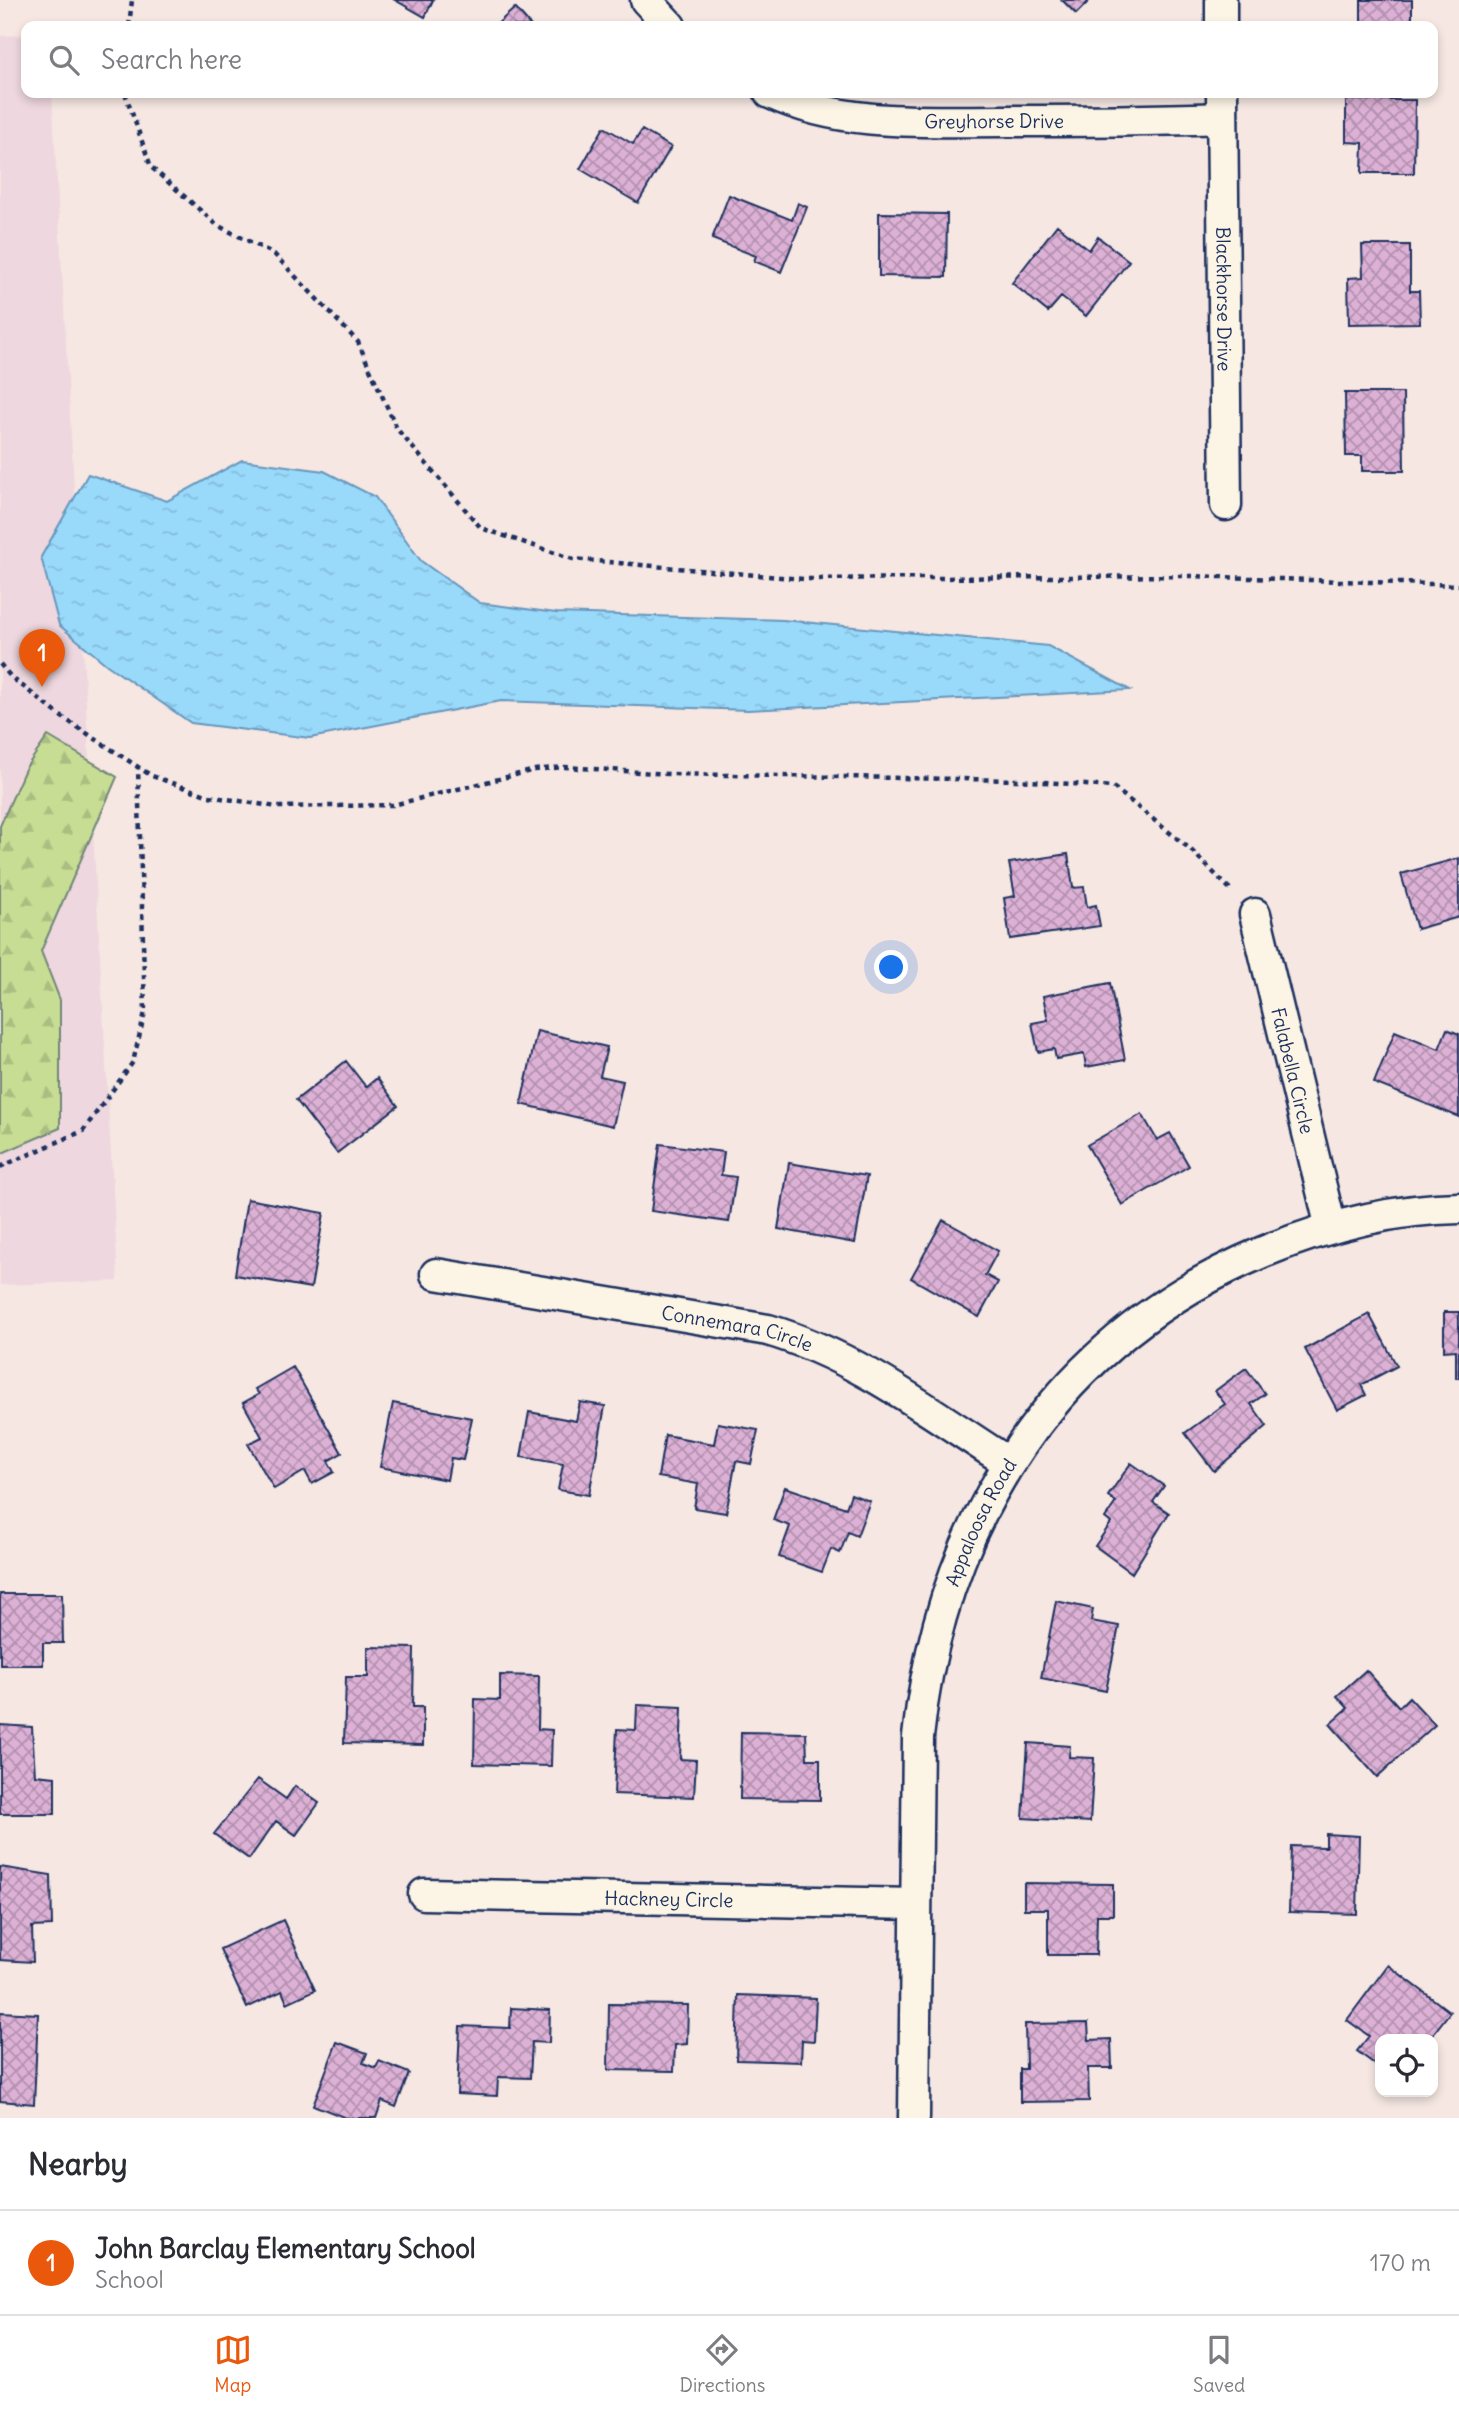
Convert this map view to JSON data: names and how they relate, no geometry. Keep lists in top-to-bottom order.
{
  "streets": {
    "street": [
      "Greyhorse Drive",
      "Blackhorse Drive",
      "Falabella Circle",
      "Connemara Circle",
      "Appaloosa Road",
      "Hackney Circle"
    ]
  },
  "crossings": [
    ["Greyhorse Drive", "Blackhorse Drive"],
    ["Falabella Circle", "Appaloosa Road"],
    ["Connemara Circle", "Appaloosa Road"],
    ["Appaloosa Road", "Hackney Circle"]
  ],
  "page": {
    "search": "Search here",
    "pins": "1",
    "heading": "Nearby",
    "list": [
      {
        "mark": "1",
        "name": "John Barclay Elementary School",
        "note": "School",
        "value": "170 m"
      }
    ],
    "nav": ["Map", "Directions", "Saved"]
  }
}
